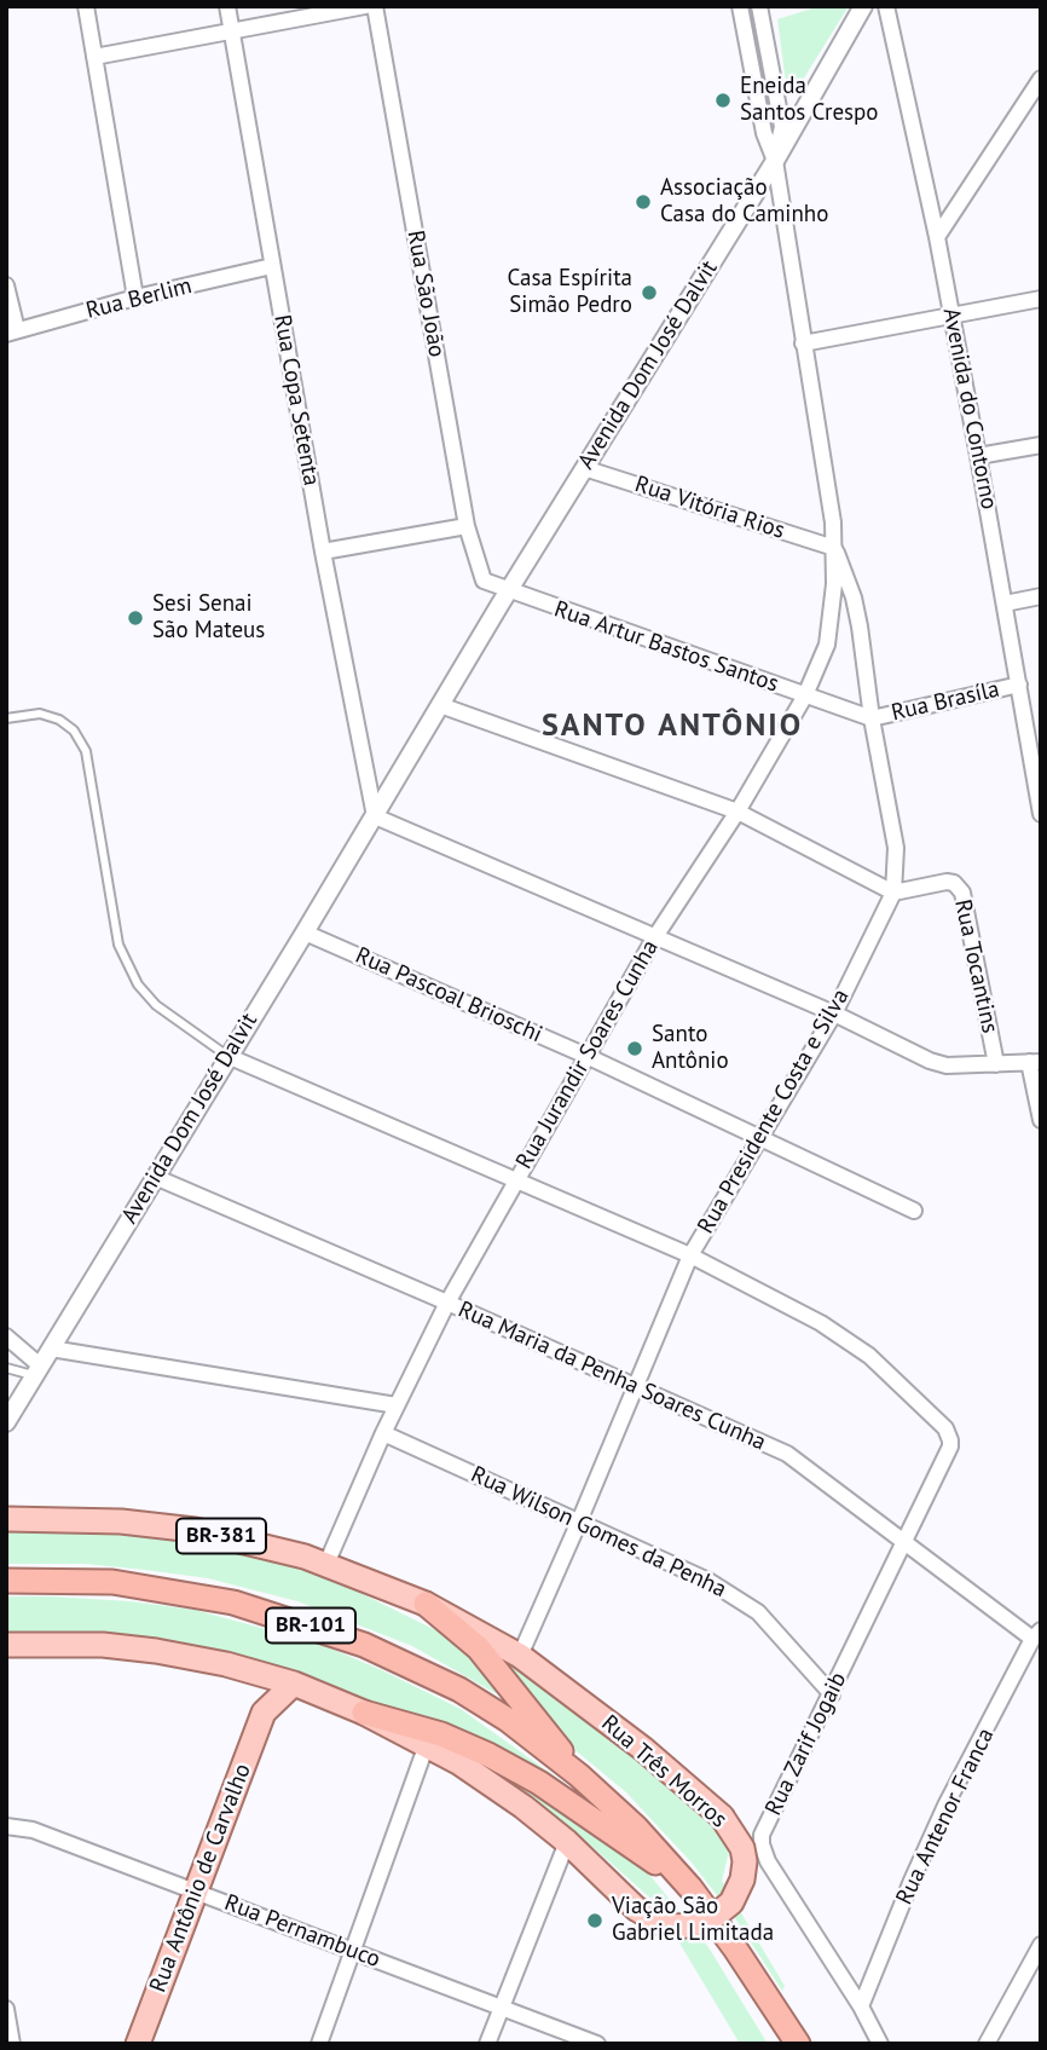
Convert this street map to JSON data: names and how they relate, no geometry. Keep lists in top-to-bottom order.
{
  "streets": {
    "highway": ["BR-101"],
    "main road": ["BR-381", "Rua Três Morros", "Rua Antônio de Carvalho"],
    "street": [
      "Rua São João",
      "Rua Berlim",
      "Avenida Dom José Dalvit",
      "Rua Copa Setenta",
      "Avenida do Contorno",
      "Rua Vitória Rios",
      "Rua Artur Bastos Santos",
      "Rua Brasíla",
      "Rua Tocantins",
      "Rua Pascoal Brioschi",
      "Rua Jurandir Soares Cunha",
      "Rua Presidente Costa e Silva",
      "Rua Maria da Penha Soares Cunha",
      "Rua Wilson Gomes da Penha",
      "Rua Zarif Jogaib",
      "Rua Antenor Franca",
      "Rua Pernambuco"
    ]
  },
  "crossings": [
    ["Rua São João", "Avenida Dom José Dalvit"],
    ["Rua São João", "Rua Artur Bastos Santos"],
    ["Rua Berlim", "Rua Copa Setenta"],
    ["Avenida Dom José Dalvit", "Rua Copa Setenta"],
    ["Avenida Dom José Dalvit", "Rua Vitória Rios"],
    ["Avenida Dom José Dalvit", "Rua Artur Bastos Santos"],
    ["Avenida Dom José Dalvit", "Rua Pascoal Brioschi"],
    ["Avenida Dom José Dalvit", "Rua Maria da Penha Soares Cunha"],
    ["Avenida do Contorno", "Rua Brasíla"],
    ["Rua Vitória Rios", "Rua Jurandir Soares Cunha"],
    ["Rua Vitória Rios", "Rua Presidente Costa e Silva"],
    ["Rua Artur Bastos Santos", "Rua Brasíla"],
    ["Rua Artur Bastos Santos", "Rua Jurandir Soares Cunha"],
    ["Rua Artur Bastos Santos", "Rua Presidente Costa e Silva"],
    ["Rua Brasíla", "Rua Presidente Costa e Silva"],
    ["Rua Tocantins", "Rua Presidente Costa e Silva"],
    ["Rua Pascoal Brioschi", "Rua Jurandir Soares Cunha"],
    ["Rua Pascoal Brioschi", "Rua Presidente Costa e Silva"],
    ["Rua Jurandir Soares Cunha", "Rua Presidente Costa e Silva"],
    ["Rua Jurandir Soares Cunha", "Rua Maria da Penha Soares Cunha"],
    ["Rua Jurandir Soares Cunha", "Rua Wilson Gomes da Penha"],
    ["Rua Jurandir Soares Cunha", "Rua Três Morros"],
    ["Rua Presidente Costa e Silva", "Rua Maria da Penha Soares Cunha"],
    ["Rua Presidente Costa e Silva", "Rua Wilson Gomes da Penha"],
    ["Rua Presidente Costa e Silva", "Rua Zarif Jogaib"],
    ["Rua Presidente Costa e Silva", "Rua Três Morros"],
    ["Rua Maria da Penha Soares Cunha", "Rua Zarif Jogaib"],
    ["Rua Maria da Penha Soares Cunha", "Rua Antenor Franca"],
    ["Rua Wilson Gomes da Penha", "Rua Zarif Jogaib"],
    ["Rua Zarif Jogaib", "Rua Antenor Franca"],
    ["Rua Três Morros", "Rua Antônio de Carvalho"],
    ["Rua Antônio de Carvalho", "Rua Pernambuco"]
  ],
  "districts": ["SANTO ANTÔNIO"],
  "places": [
    "Eneida Santos Crespo",
    "Associação Casa do Caminho",
    "Casa Espírita Simão Pedro",
    "Sesi Senai São Mateus",
    "Santo Antônio",
    "Viação São Gabriel Limitada"
  ]
}
